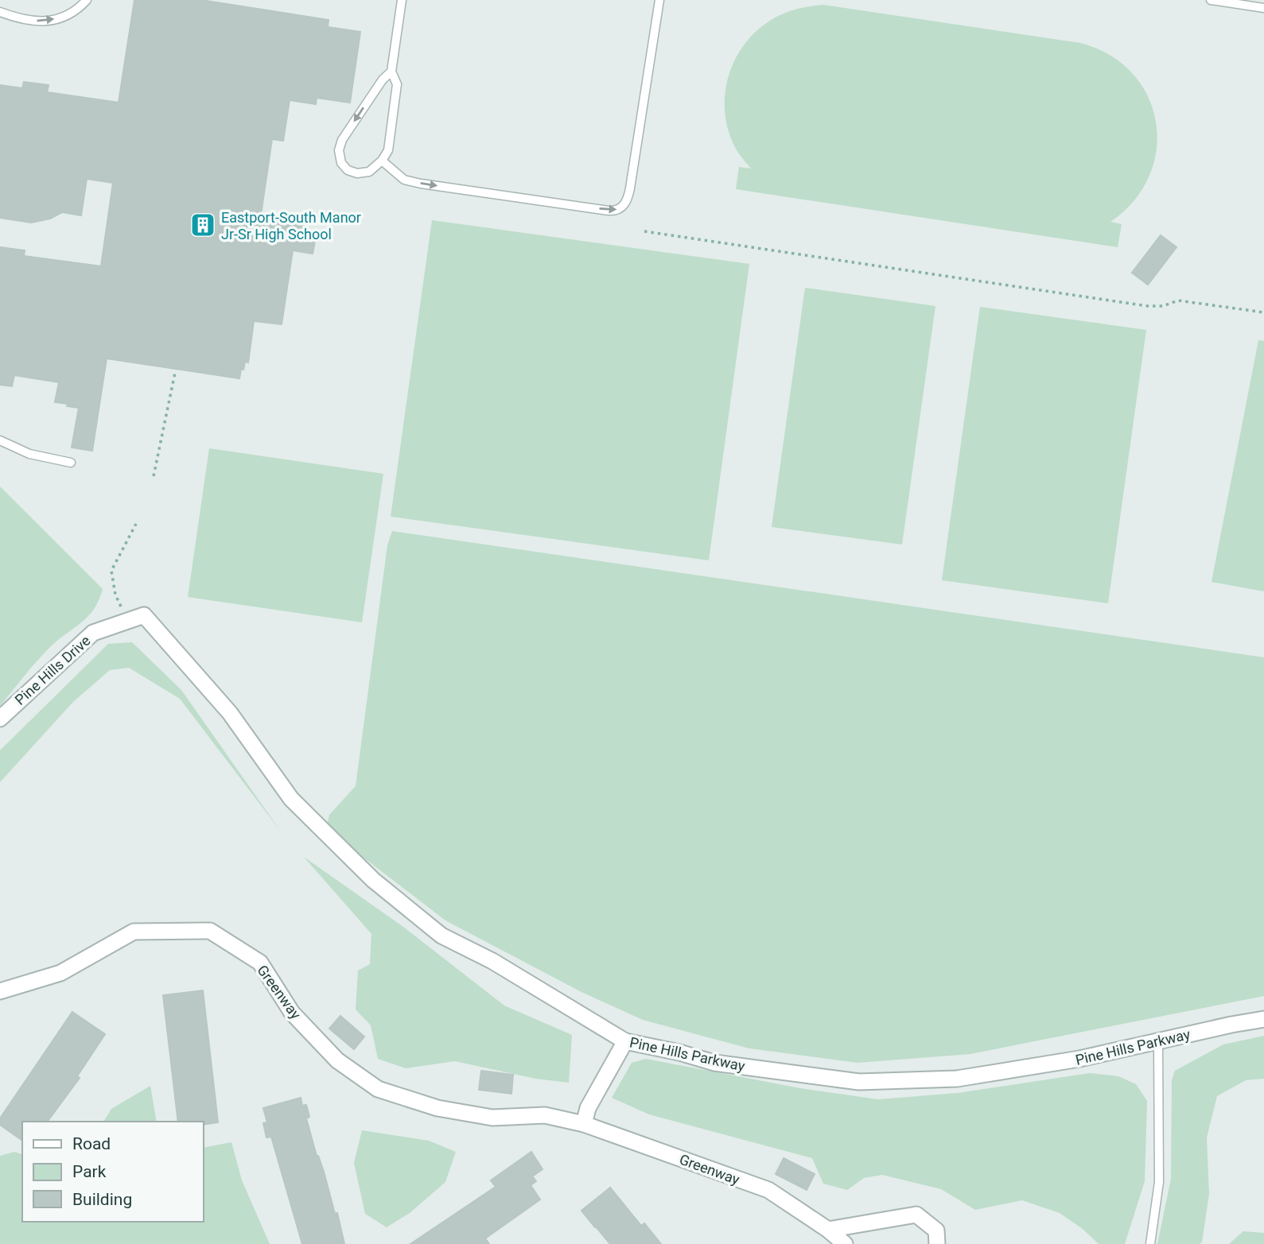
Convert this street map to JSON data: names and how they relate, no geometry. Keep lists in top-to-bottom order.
{
  "streets": {
    "street": ["Pine Hills Drive", "Greenway", "Pine Hills Parkway"]
  },
  "crossings": [
    ["Pine Hills Drive", "Pine Hills Parkway"]
  ],
  "places": {
    "building": ["Eastport-South Manor Jr-Sr High School"]
  },
  "legend": ["Road", "Park", "Building"]
}
